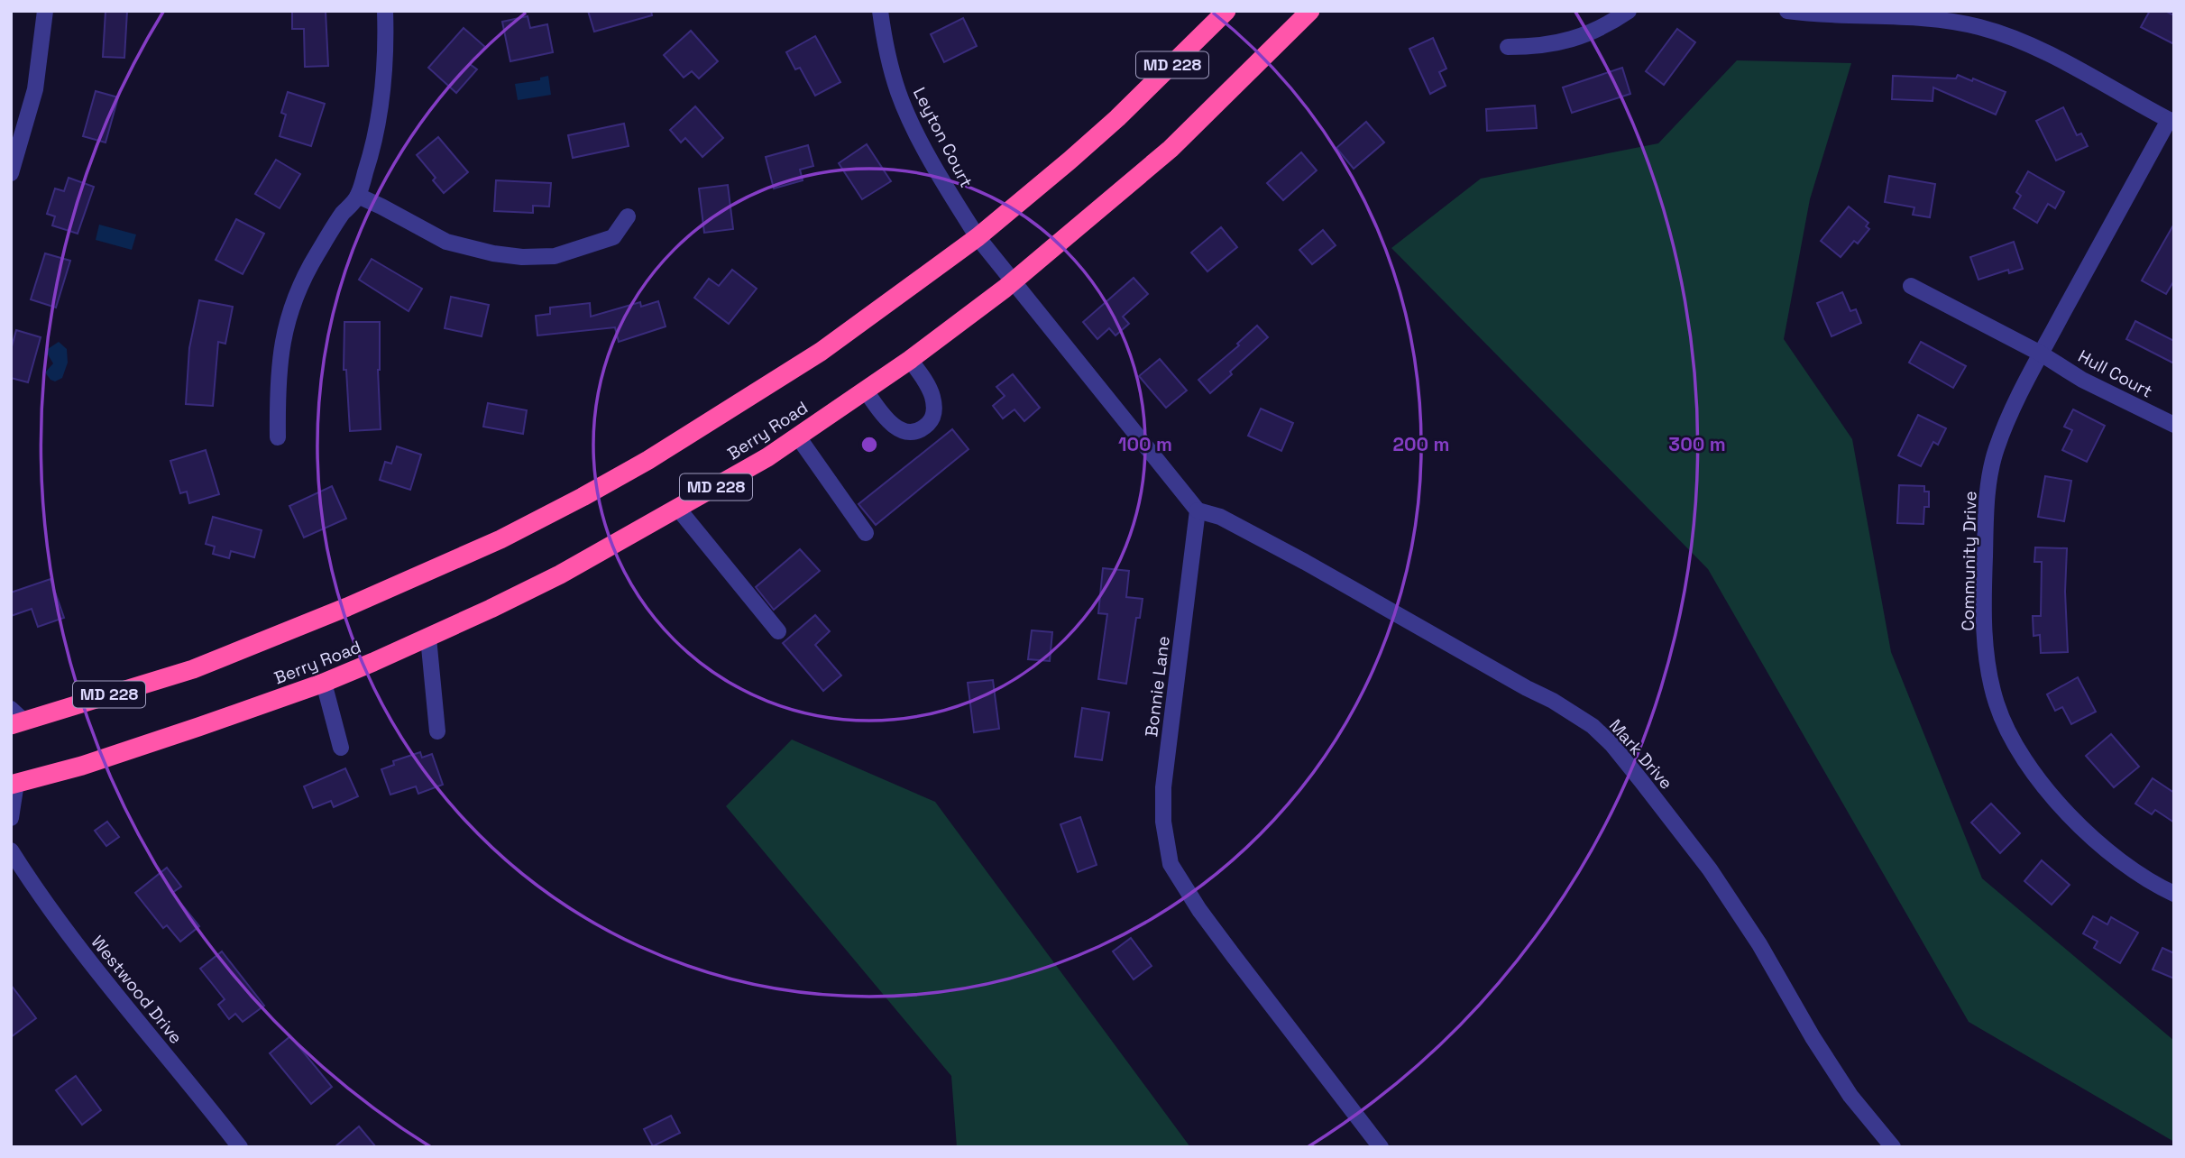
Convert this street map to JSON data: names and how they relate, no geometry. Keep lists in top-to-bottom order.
{
  "streets": {
    "highway": ["MD 228", "Berry Road"],
    "street": [
      "Leyton Court",
      "Hull Court",
      "Community Drive",
      "Bonnie Lane",
      "Mark Drive",
      "Westwood Drive"
    ]
  },
  "crossings": [
    ["MD 228", "Leyton Court"],
    ["Hull Court", "Community Drive"],
    ["Bonnie Lane", "Mark Drive"]
  ],
  "rings": ["100 m", "200 m", "300 m"]
}
